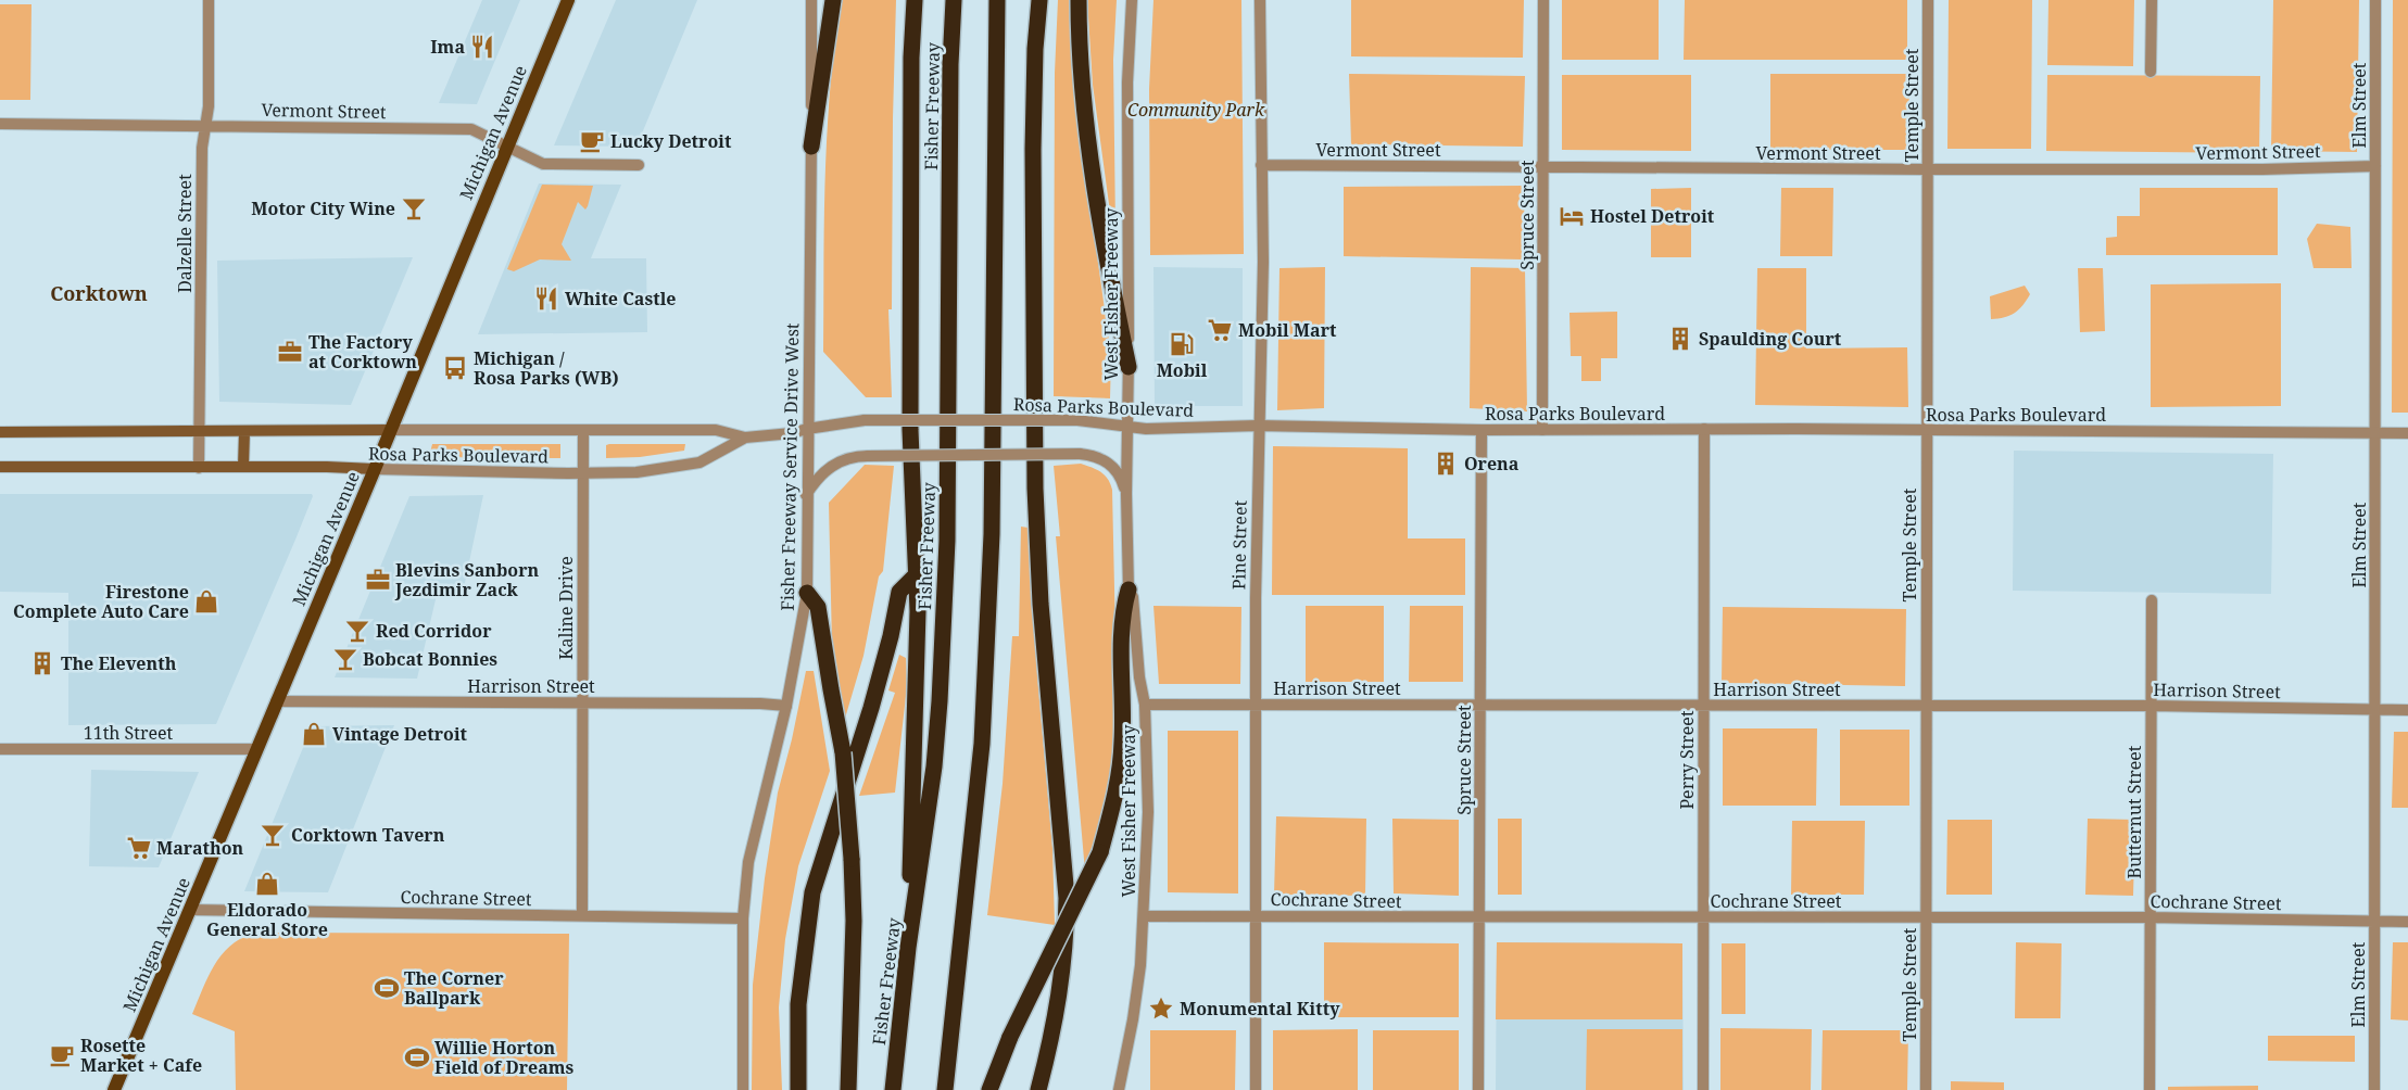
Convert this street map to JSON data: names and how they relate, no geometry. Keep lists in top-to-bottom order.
{
  "streets": {
    "highway": ["Fisher Freeway"],
    "main road": ["Michigan Avenue", "Rosa Parks Boulevard"],
    "street": [
      "Temple Street",
      "Elm Street",
      "Vermont Street",
      "Spruce Street",
      "Dalzelle Street",
      "West Fisher Freeway",
      "Fisher Freeway Service Drive West",
      "Pine Street",
      "Kaline Drive",
      "Harrison Street",
      "11th Street",
      "Perry Street",
      "Butternut Street",
      "Cochrane Street"
    ]
  },
  "crossings": [
    ["Temple Street", "Vermont Street"],
    ["Temple Street", "Rosa Parks Boulevard"],
    ["Temple Street", "Harrison Street"],
    ["Temple Street", "Cochrane Street"],
    ["Elm Street", "Vermont Street"],
    ["Elm Street", "Rosa Parks Boulevard"],
    ["Elm Street", "Harrison Street"],
    ["Elm Street", "Cochrane Street"],
    ["Vermont Street", "Michigan Avenue"],
    ["Vermont Street", "Spruce Street"],
    ["Vermont Street", "Dalzelle Street"],
    ["Vermont Street", "Pine Street"],
    ["Michigan Avenue", "Rosa Parks Boulevard"],
    ["Michigan Avenue", "Harrison Street"],
    ["Michigan Avenue", "11th Street"],
    ["Michigan Avenue", "Cochrane Street"],
    ["Spruce Street", "Rosa Parks Boulevard"],
    ["Spruce Street", "Harrison Street"],
    ["Spruce Street", "Cochrane Street"],
    ["Dalzelle Street", "Rosa Parks Boulevard"],
    ["West Fisher Freeway", "Rosa Parks Boulevard"],
    ["West Fisher Freeway", "Harrison Street"],
    ["West Fisher Freeway", "Cochrane Street"],
    ["Rosa Parks Boulevard", "Fisher Freeway Service Drive West"],
    ["Rosa Parks Boulevard", "Pine Street"],
    ["Rosa Parks Boulevard", "Kaline Drive"],
    ["Rosa Parks Boulevard", "Perry Street"],
    ["Fisher Freeway Service Drive West", "Harrison Street"],
    ["Fisher Freeway Service Drive West", "Cochrane Street"],
    ["Pine Street", "Harrison Street"],
    ["Pine Street", "Cochrane Street"],
    ["Kaline Drive", "Harrison Street"],
    ["Kaline Drive", "Cochrane Street"],
    ["Harrison Street", "Perry Street"],
    ["Harrison Street", "Butternut Street"],
    ["Perry Street", "Cochrane Street"],
    ["Butternut Street", "Cochrane Street"]
  ],
  "districts": ["Corktown"],
  "parks": ["Community Park"],
  "places": {
    "restaurant": ["Ima", "White Castle"],
    "cafe": ["Lucky Detroit", "Rosette Market + Cafe"],
    "bar": [
      "Motor City Wine",
      "Red Corridor",
      "Bobcat Bonnies",
      "Corktown Tavern"
    ],
    "hotel": ["Hostel Detroit"],
    "supermarket": ["Mobil Mart", "Marathon"],
    "building": ["Spaulding Court", "Orena", "The Eleventh"],
    "fuel station": ["Mobil"],
    "office": ["The Factory at Corktown", "Blevins Sanborn Jezdimir Zack"],
    "bus stop": ["Michigan / Rosa Parks (WB)"],
    "shop": ["Firestone Complete Auto Care", "Vintage Detroit", "Eldorado General Store"],
    "sports": ["The Corner Ballpark", "Willie Horton Field of Dreams"],
    "place": ["Monumental Kitty"]
  }
}
